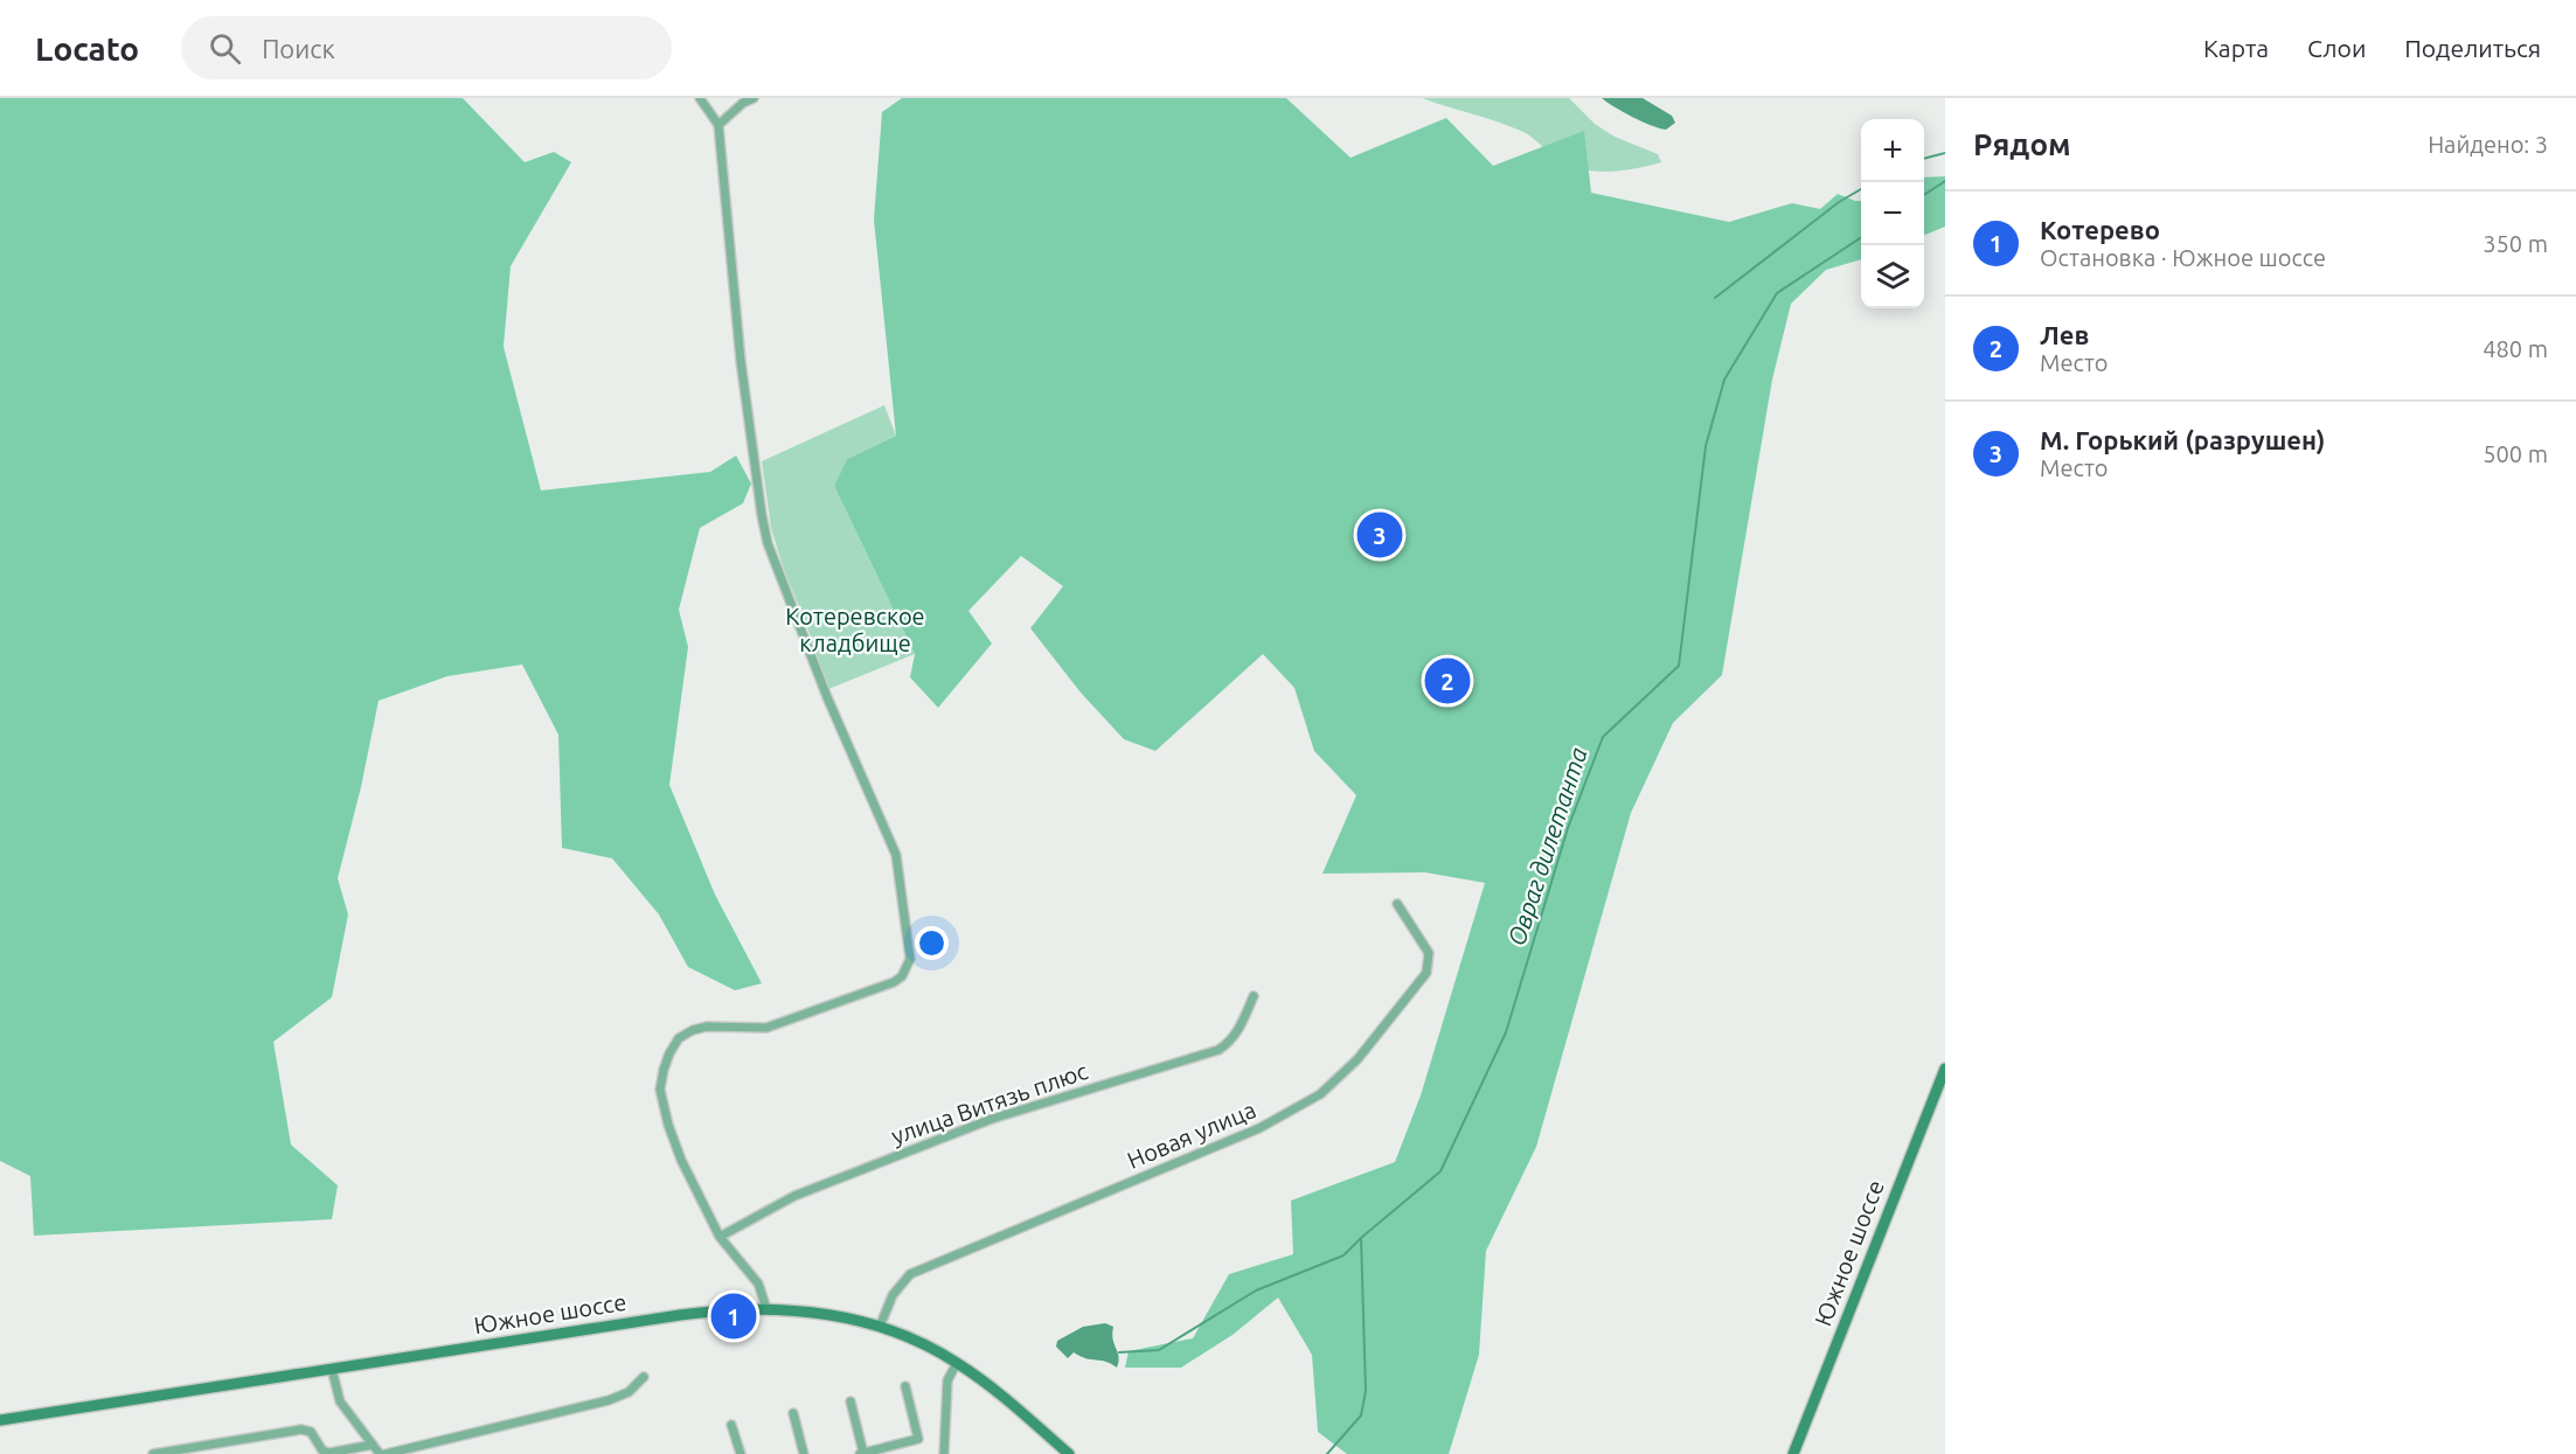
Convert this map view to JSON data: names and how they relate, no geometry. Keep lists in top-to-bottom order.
{
  "streets": {
    "main road": ["Южное шоссе"],
    "street": ["улица Витязь плюс", "Новая улица"]
  },
  "crossings": [
    ["Новая улица", "Южное шоссе"]
  ],
  "water": ["Овраг дилетанта"],
  "parks": ["Котеревское кладбище"],
  "page": {
    "header": "Locato",
    "search": "Поиск",
    "nav": ["Карта", "Слои", "Поделиться"],
    "heading": ["Рядом", "Найдено: 3"],
    "map_buttons": ["+", "−"],
    "list": [
      {
        "mark": "1",
        "name": "Котерево",
        "note": "Остановка · Южное шоссе",
        "value": "350 m"
      },
      {
        "mark": "2",
        "name": "Лев",
        "note": "Место",
        "value": "480 m"
      },
      {
        "mark": "3",
        "name": "М. Горький (разрушен)",
        "note": "Место",
        "value": "500 m"
      }
    ],
    "pins": ["3", "2", "1"]
  }
}
